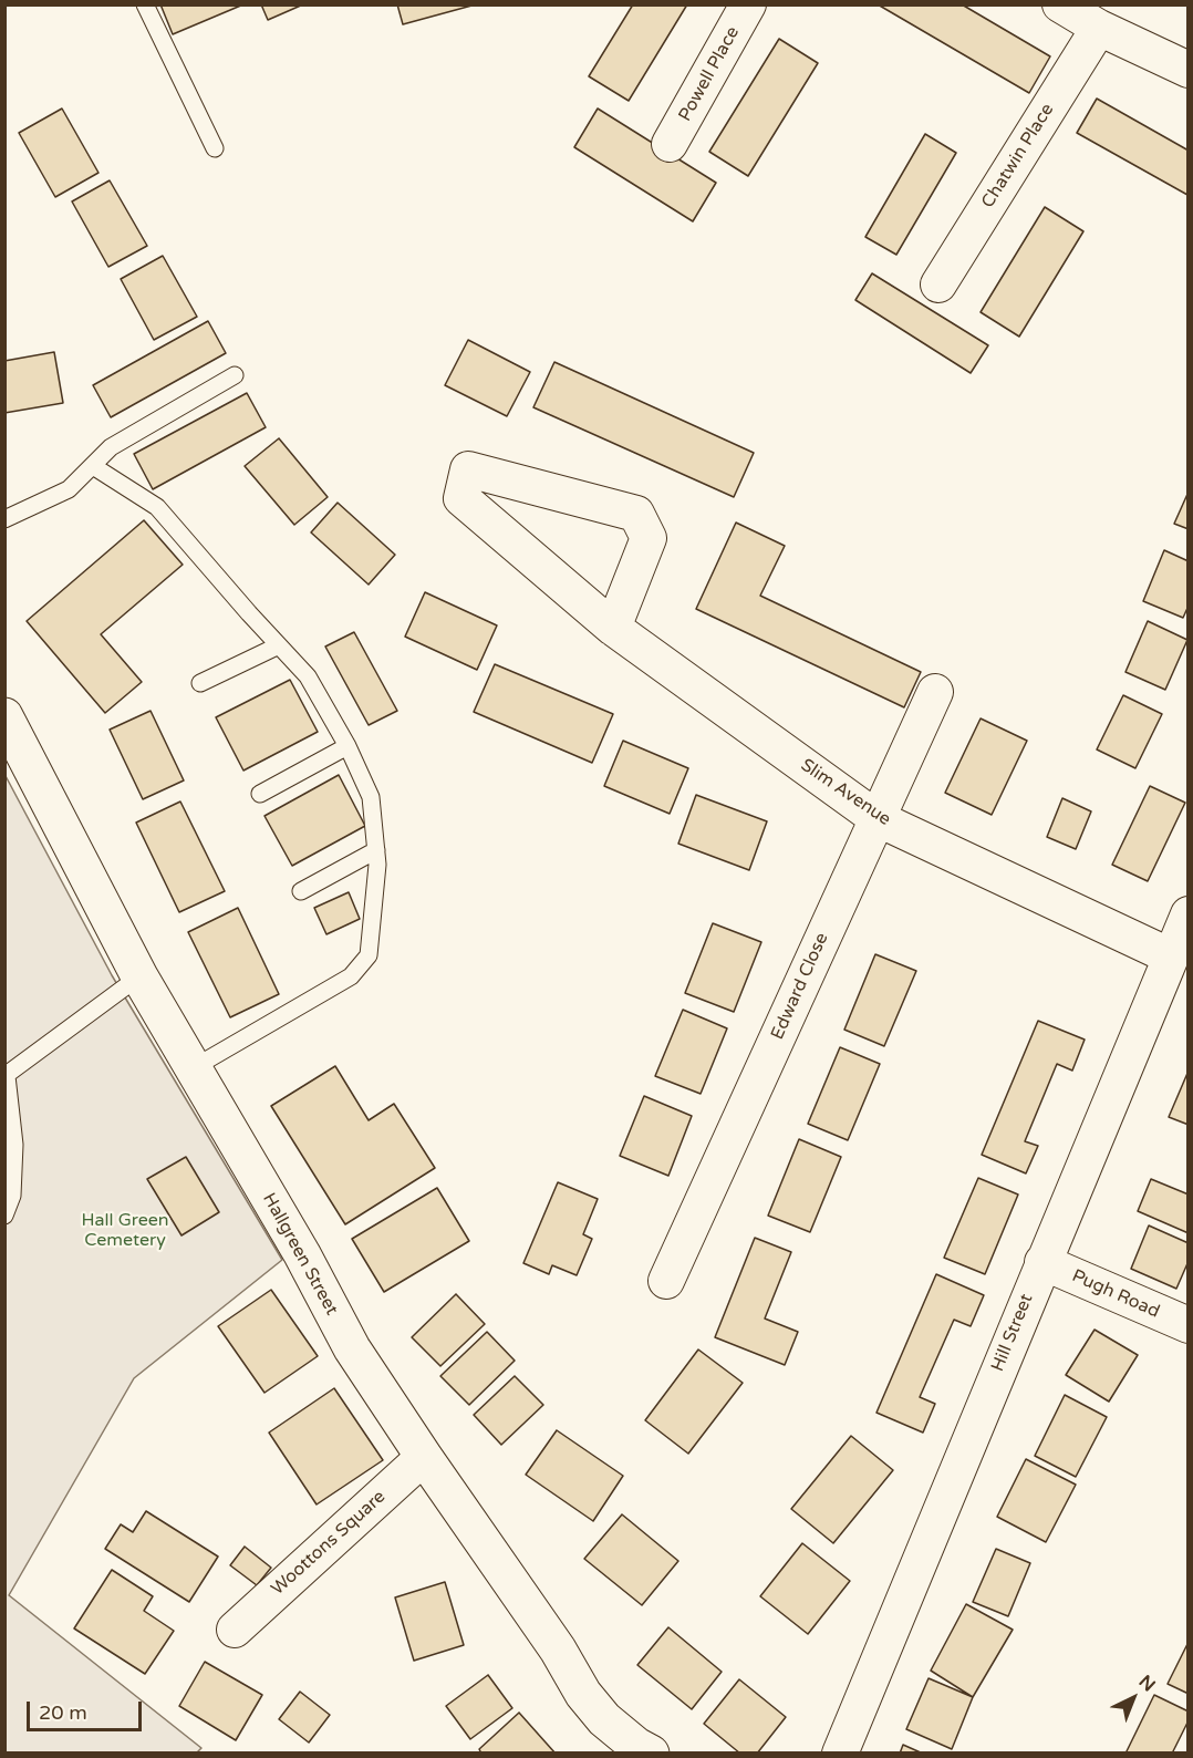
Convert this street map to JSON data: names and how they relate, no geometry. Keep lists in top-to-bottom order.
{
  "streets": {
    "street": [
      "Powell Place",
      "Chatwin Place",
      "Slim Avenue",
      "Edward Close",
      "Hallgreen Street",
      "Pugh Road",
      "Hill Street",
      "Woottons Square"
    ]
  },
  "crossings": [
    ["Slim Avenue", "Edward Close"],
    ["Slim Avenue", "Hill Street"],
    ["Hallgreen Street", "Woottons Square"],
    ["Pugh Road", "Hill Street"]
  ],
  "parks": ["Hall Green Cemetery"],
  "scale_bar": "20 m",
  "north": "top right"
}
